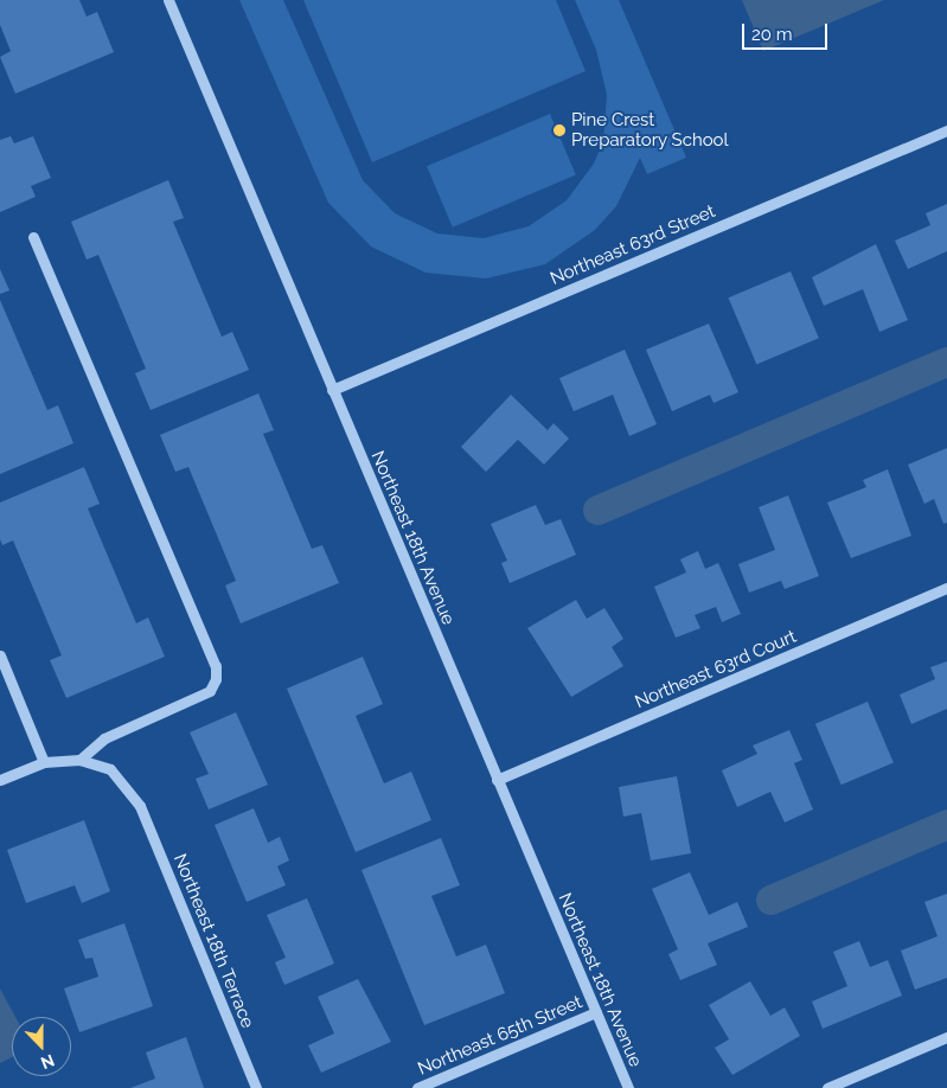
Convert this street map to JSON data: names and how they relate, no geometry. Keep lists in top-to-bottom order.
{
  "streets": {
    "street": [
      "Northeast 63rd Street",
      "Northeast 18th Avenue",
      "Northeast 63rd Court",
      "Northeast 18th Terrace",
      "Northeast 65th Street"
    ]
  },
  "crossings": [
    ["Northeast 63rd Street", "Northeast 18th Avenue"],
    ["Northeast 18th Avenue", "Northeast 63rd Court"],
    ["Northeast 18th Avenue", "Northeast 65th Street"]
  ],
  "places": ["Pine Crest Preparatory School"],
  "scale_bar": "20 m",
  "north": "bottom"
}
